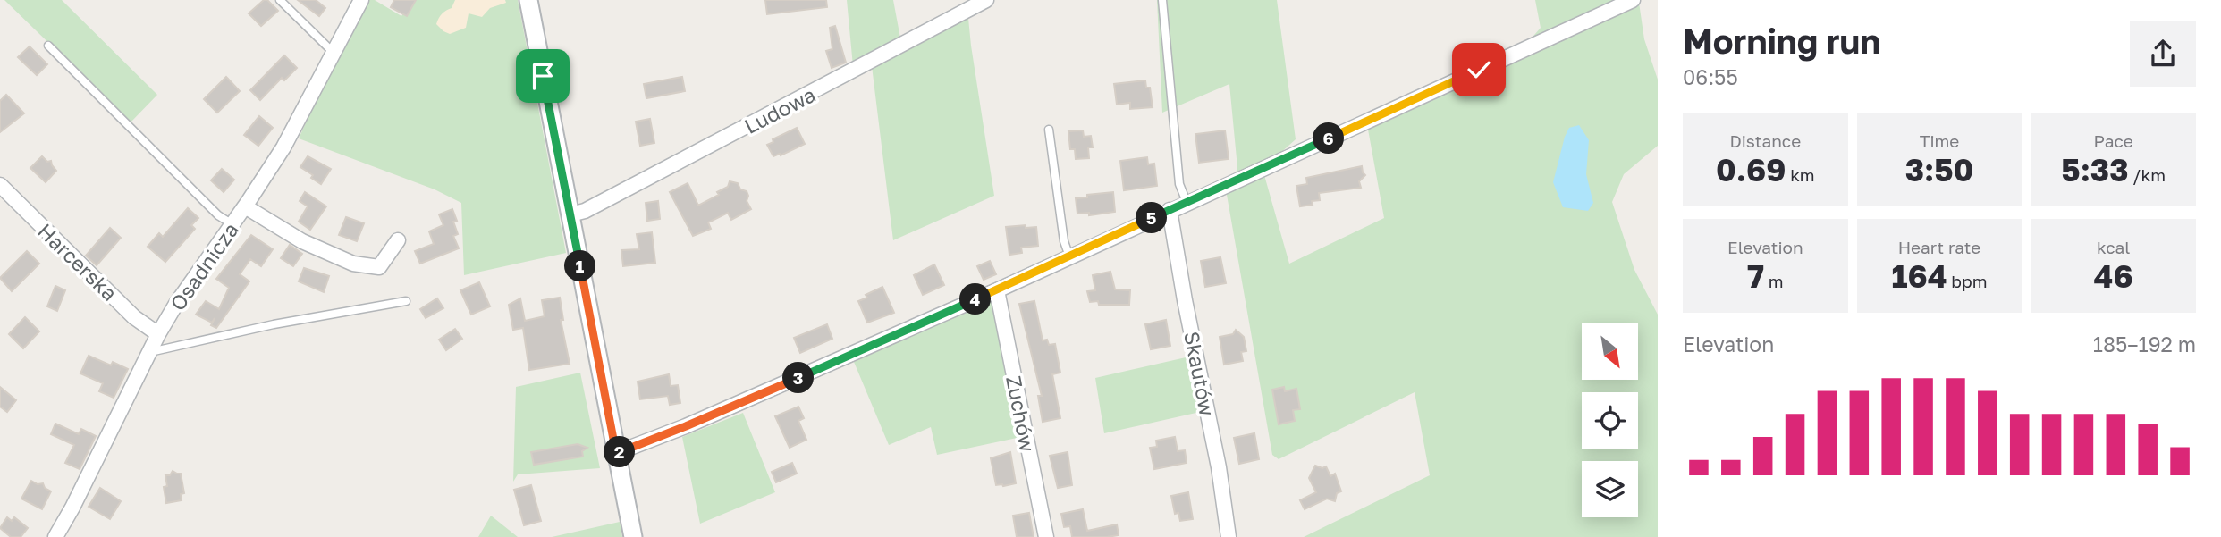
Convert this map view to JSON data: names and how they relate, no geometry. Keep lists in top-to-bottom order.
{
  "streets": {
    "street": [
      "Ludowa",
      "Harcerska",
      "Osadnicza",
      "Skautów",
      "Zuchów"
    ]
  },
  "crossings": [
    ["Harcerska", "Osadnicza"]
  ],
  "north": "bottom right",
  "page": {
    "heading": ["Morning run", "06:55"],
    "stats": [
      ["Distance", "0.69 km"],
      ["Time", "3:50"],
      ["Pace", "5:33 /km"],
      ["Elevation", "7 m"],
      ["Heart rate", "164 bpm"],
      ["kcal", "46"]
    ],
    "pins": [
      "6",
      "5",
      "1",
      "4",
      "3",
      "2"
    ],
    "chart": ["Elevation", "185–192 m"]
  }
}
